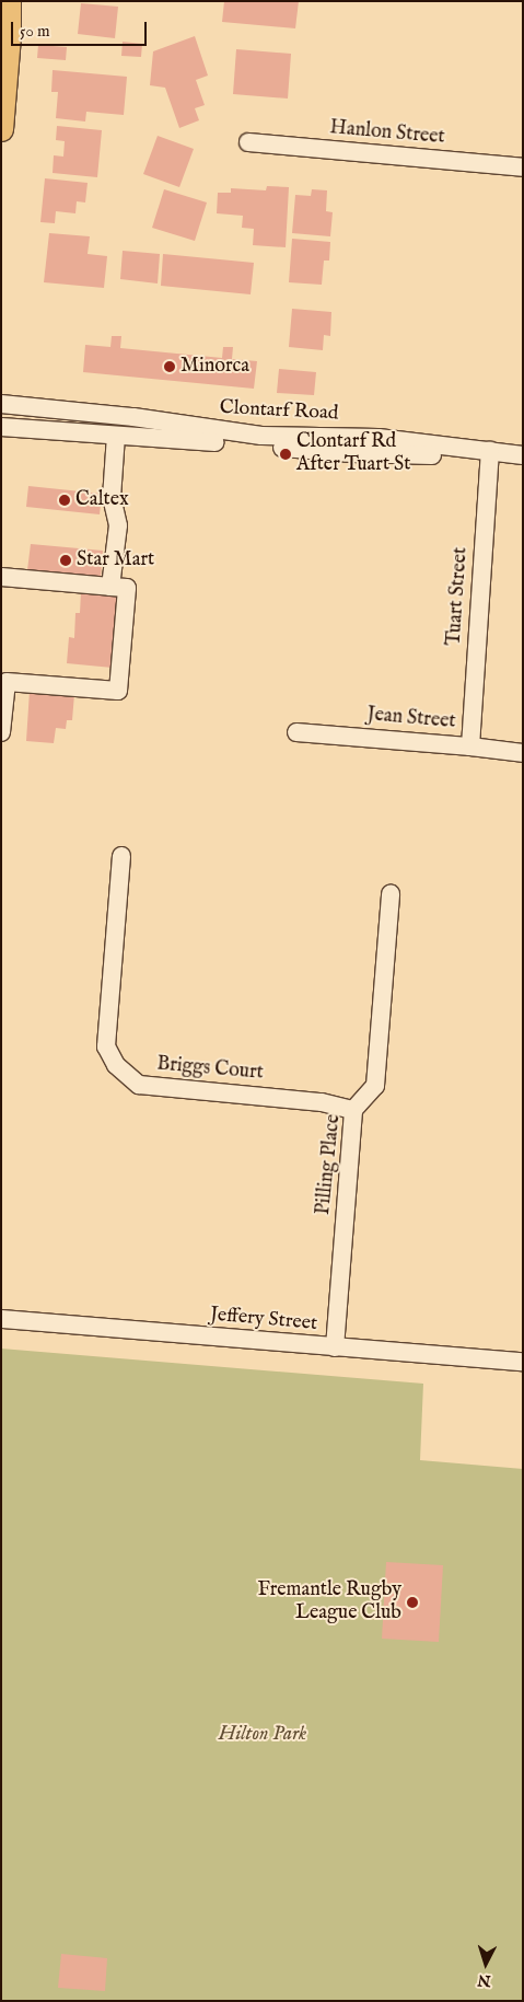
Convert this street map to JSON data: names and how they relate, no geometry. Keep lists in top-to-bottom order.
{
  "streets": {
    "street": [
      "Hanlon Street",
      "Clontarf Road",
      "Tuart Street",
      "Jean Street",
      "Briggs Court",
      "Pilling Place",
      "Jeffery Street"
    ]
  },
  "crossings": [
    ["Clontarf Road", "Tuart Street"],
    ["Tuart Street", "Jean Street"],
    ["Briggs Court", "Pilling Place"],
    ["Pilling Place", "Jeffery Street"]
  ],
  "parks": ["Hilton Park"],
  "places": [
    "Minorca",
    "Clontarf Rd After Tuart St",
    "Caltex",
    "Star Mart",
    "Fremantle Rugby League Club"
  ],
  "scale_bar": "50 m",
  "north": "bottom"
}
